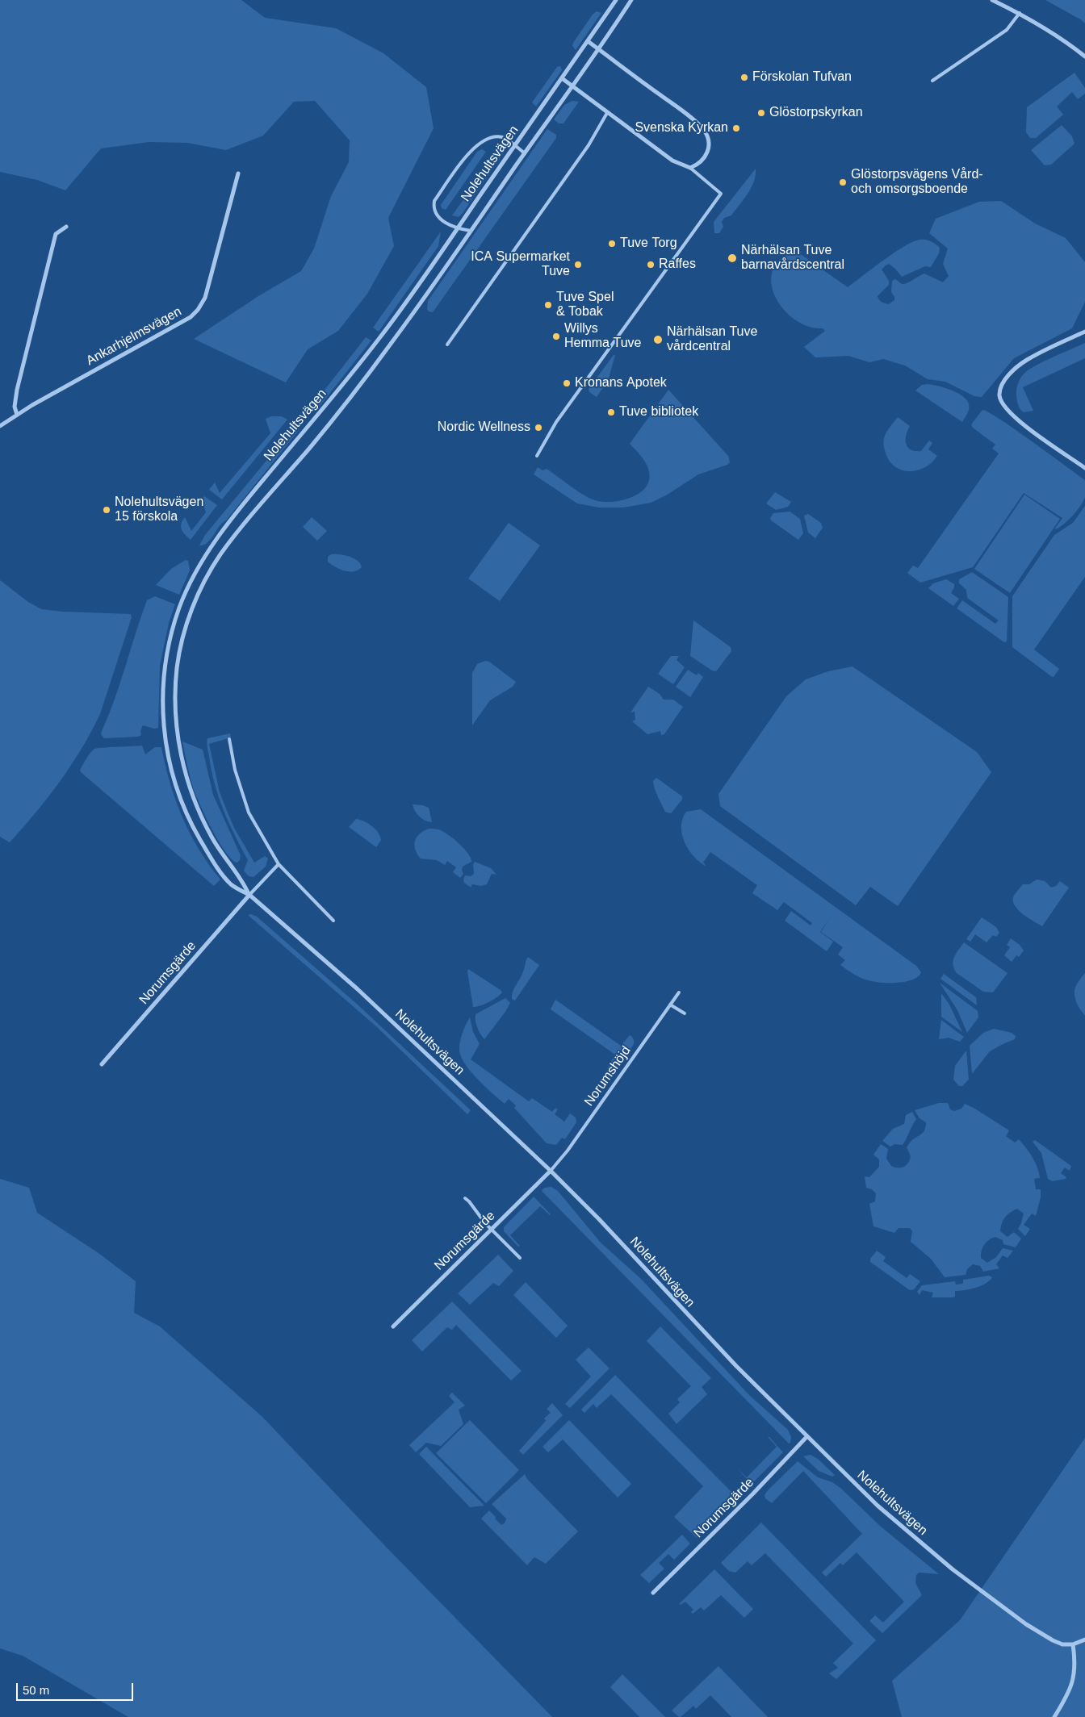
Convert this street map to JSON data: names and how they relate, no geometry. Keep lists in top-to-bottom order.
{
  "streets": {
    "street": ["Nolehultsvägen", "Ankarhjelmsvägen", "Norumsgärde"],
    "lane": ["Norumshöjd"]
  },
  "crossings": [
    ["Nolehultsvägen", "Norumsgärde"],
    ["Nolehultsvägen", "Norumshöjd"],
    ["Norumsgärde", "Norumshöjd"]
  ],
  "places": [
    "Förskolan Tufvan",
    "Glöstorpskyrkan",
    "Svenska Kyrkan",
    "Glöstorpsvägens Vård- och omsorgsboende",
    "Tuve Torg",
    "Närhälsan Tuve barnavårdscentral",
    "ICA Supermarket Tuve",
    "Raffes",
    "Tuve Spel & Tobak",
    "Willys Hemma Tuve",
    "Närhälsan Tuve vårdcentral",
    "Kronans Apotek",
    "Tuve bibliotek",
    "Nordic Wellness",
    "Nolehultsvägen 15 förskola"
  ],
  "scale_bar": "50 m"
}
